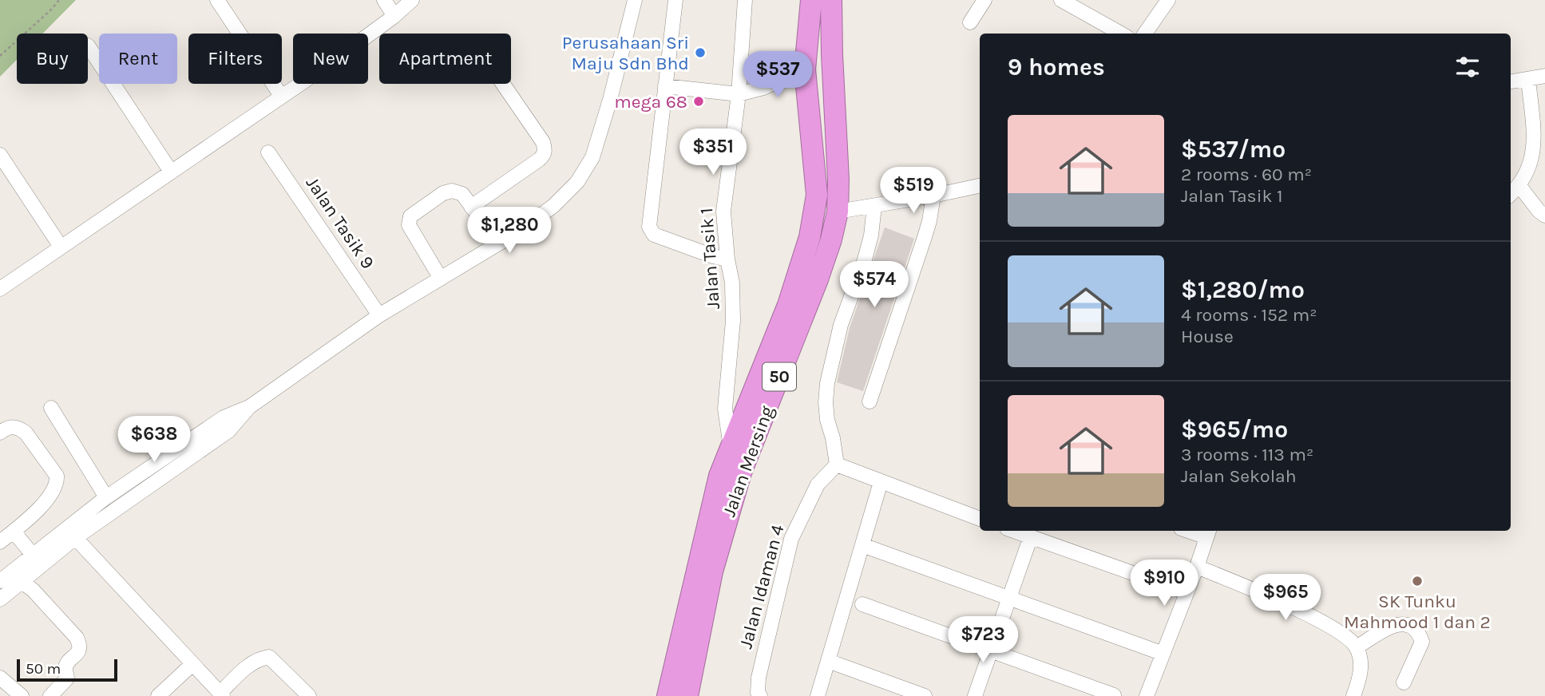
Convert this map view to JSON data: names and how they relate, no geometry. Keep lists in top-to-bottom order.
{
  "streets": {
    "highway": ["50", "Jalan Mersing"],
    "street": ["Jalan Tasik 9", "Jalan Tasik 1", "Jalan Idaman 4"]
  },
  "places": ["Perusahaan Sri Maju Sdn Bhd", "mega 68", "SK Tunku Mahmood 1 dan 2"],
  "scale_bar": "50 m",
  "page": {
    "chip": [
      "Buy",
      "Rent",
      "Filters",
      "New",
      "Apartment"
    ],
    "heading": "9 homes",
    "price": [
      "$537",
      "$351",
      "$519",
      "$1,280",
      "$574",
      "$638",
      "$910",
      "$965",
      "$723"
    ],
    "list": [
      {
        "name": "$537/mo",
        "note": "2 rooms · 60 m² · Jalan Tasik 1"
      },
      {
        "name": "$1,280/mo",
        "note": "4 rooms · 152 m² · House"
      },
      {
        "name": "$965/mo",
        "note": "3 rooms · 113 m² · Jalan Sekolah"
      }
    ],
    "scale": "50 m"
  }
}
